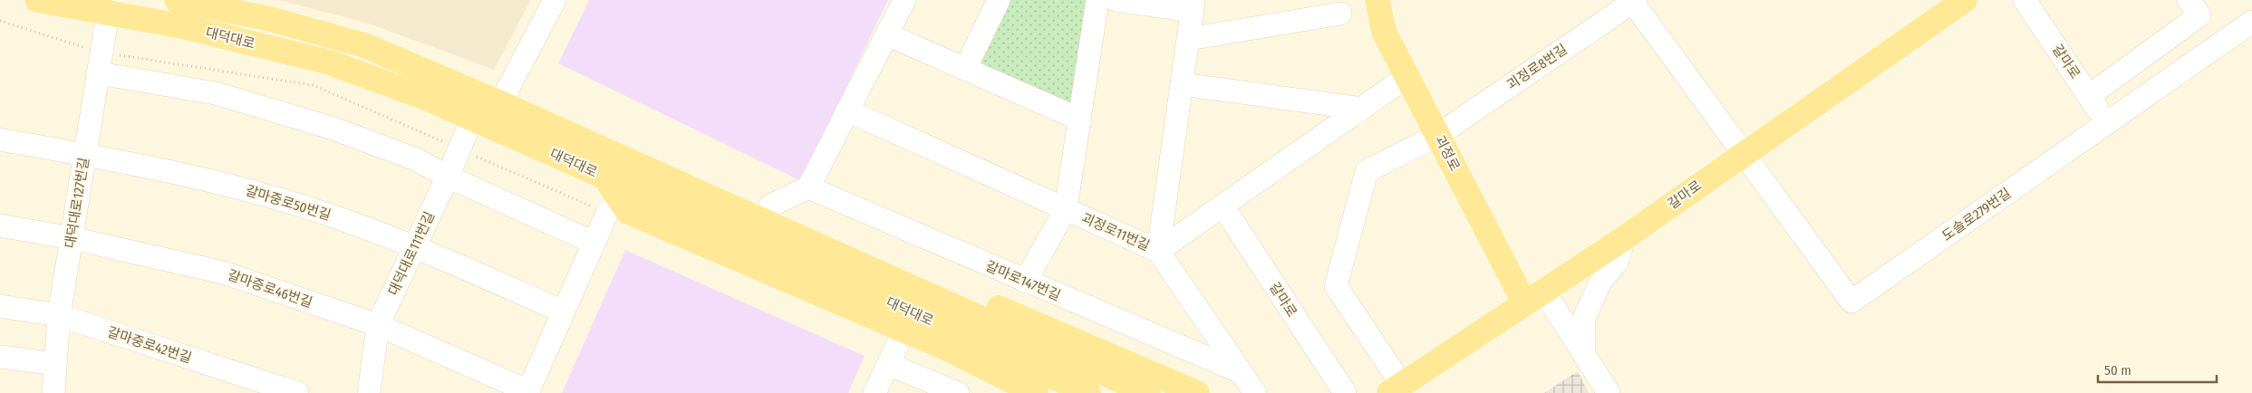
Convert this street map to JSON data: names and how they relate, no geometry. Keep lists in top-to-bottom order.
{
  "streets": {
    "main road": ["대덕대로", "갈마로", "괴정로"],
    "street": [
      "괴정로8번길",
      "대덕대로127번길",
      "갈마중로50번길",
      "도솔로279번길",
      "괴정로11번길",
      "대덕대로111번길",
      "갈마로147번길",
      "갈마중로46번길",
      "갈마중로42번길"
    ]
  },
  "crossings": [
    ["대덕대로", "대덕대로127번길"],
    ["대덕대로", "대덕대로111번길"],
    ["갈마로", "괴정로8번길"],
    ["갈마로", "괴정로"],
    ["갈마로", "도솔로279번길"],
    ["갈마로", "괴정로11번길"],
    ["괴정로8번길", "괴정로"],
    ["괴정로", "괴정로11번길"],
    ["대덕대로127번길", "갈마중로50번길"],
    ["대덕대로127번길", "갈마중로46번길"],
    ["대덕대로127번길", "갈마중로42번길"],
    ["갈마중로50번길", "대덕대로111번길"],
    ["대덕대로111번길", "갈마중로46번길"]
  ],
  "scale_bar": "50 m"
}
